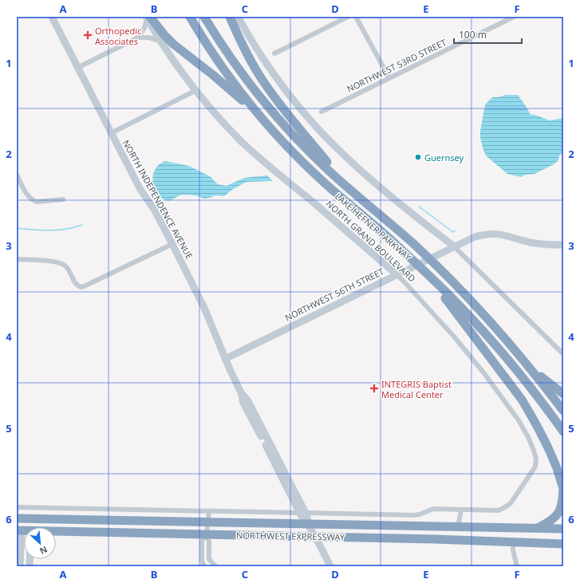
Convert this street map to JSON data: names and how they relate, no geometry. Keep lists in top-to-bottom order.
{
  "streets": {
    "highway": ["LAKE HEFNER PARKWAY", "NORTHWEST EXPRESSWAY"],
    "street": [
      "NORTHWEST 53RD STREET",
      "NORTH INDEPENDENCE AVENUE",
      "NORTH GRAND BOULEVARD",
      "NORTHWEST 56TH STREET"
    ]
  },
  "crossings": [
    ["NORTH INDEPENDENCE AVENUE", "NORTHWEST 56TH STREET"],
    ["NORTH INDEPENDENCE AVENUE", "NORTHWEST EXPRESSWAY"],
    ["NORTH GRAND BOULEVARD", "NORTHWEST 56TH STREET"]
  ],
  "places": {
    "health": ["Orthopedic Associates", "INTEGRIS Baptist Medical Center"],
    "other": ["Guernsey"]
  },
  "scale_bar": "100 m",
  "north": "bottom right",
  "grid": {
    "columns": [
      "A",
      "B",
      "C",
      "D",
      "E",
      "F"
    ],
    "rows": [
      "1",
      "2",
      "3",
      "4",
      "5",
      "6"
    ]
  }
}
